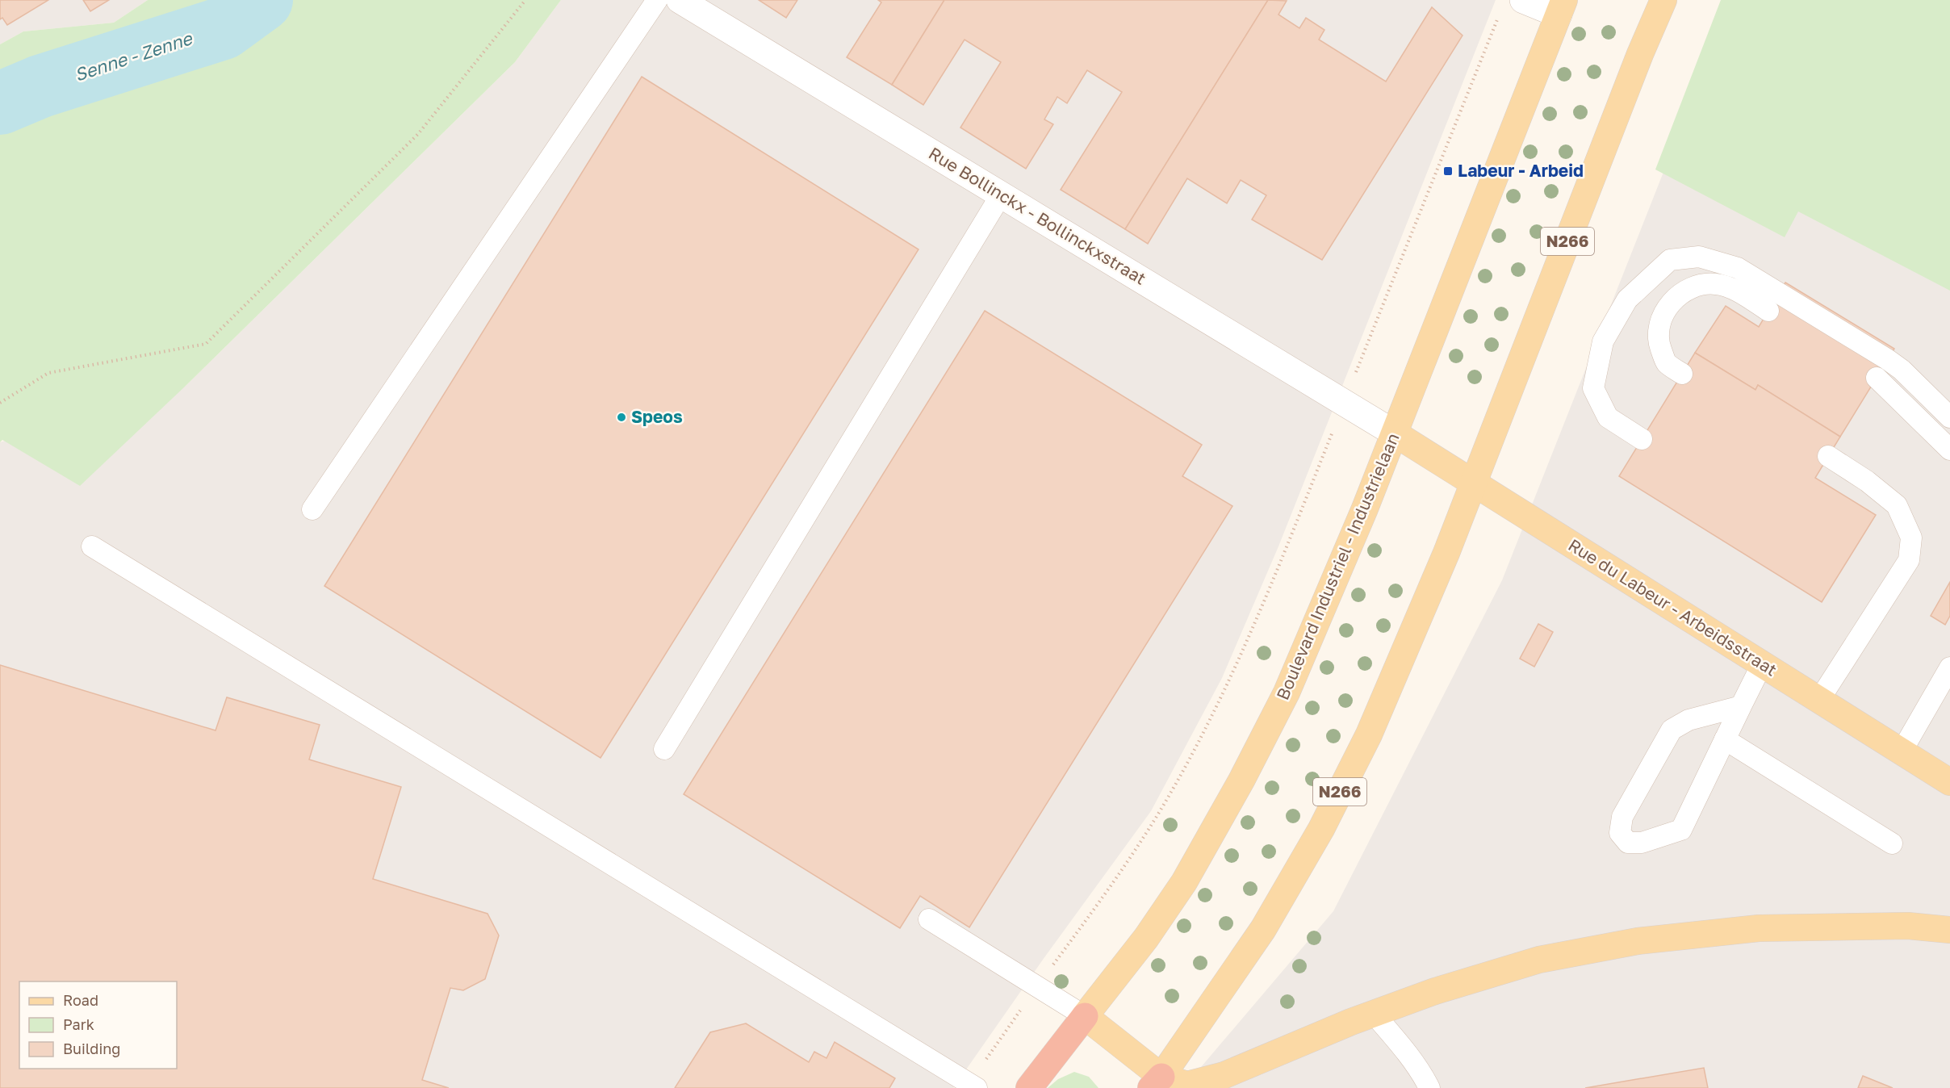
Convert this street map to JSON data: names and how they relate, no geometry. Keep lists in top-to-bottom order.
{
  "streets": {
    "highway": ["Boulevard Industriel - Industrielaan"],
    "main road": ["N266", "Rue du Labeur - Arbeidsstraat"],
    "street": ["Rue Bollinckx - Bollinckxstraat"]
  },
  "crossings": [
    ["Rue Bollinckx - Bollinckxstraat", "Boulevard Industriel - Industrielaan"],
    ["Rue Bollinckx - Bollinckxstraat", "Rue du Labeur - Arbeidsstraat"],
    ["N266", "Rue du Labeur - Arbeidsstraat"],
    ["Boulevard Industriel - Industrielaan", "Rue du Labeur - Arbeidsstraat"]
  ],
  "water": ["Senne - Zenne"],
  "places": {
    "transit": ["Labeur - Arbeid"],
    "other": ["Speos"]
  },
  "legend": ["Road", "Park", "Building"]
}
